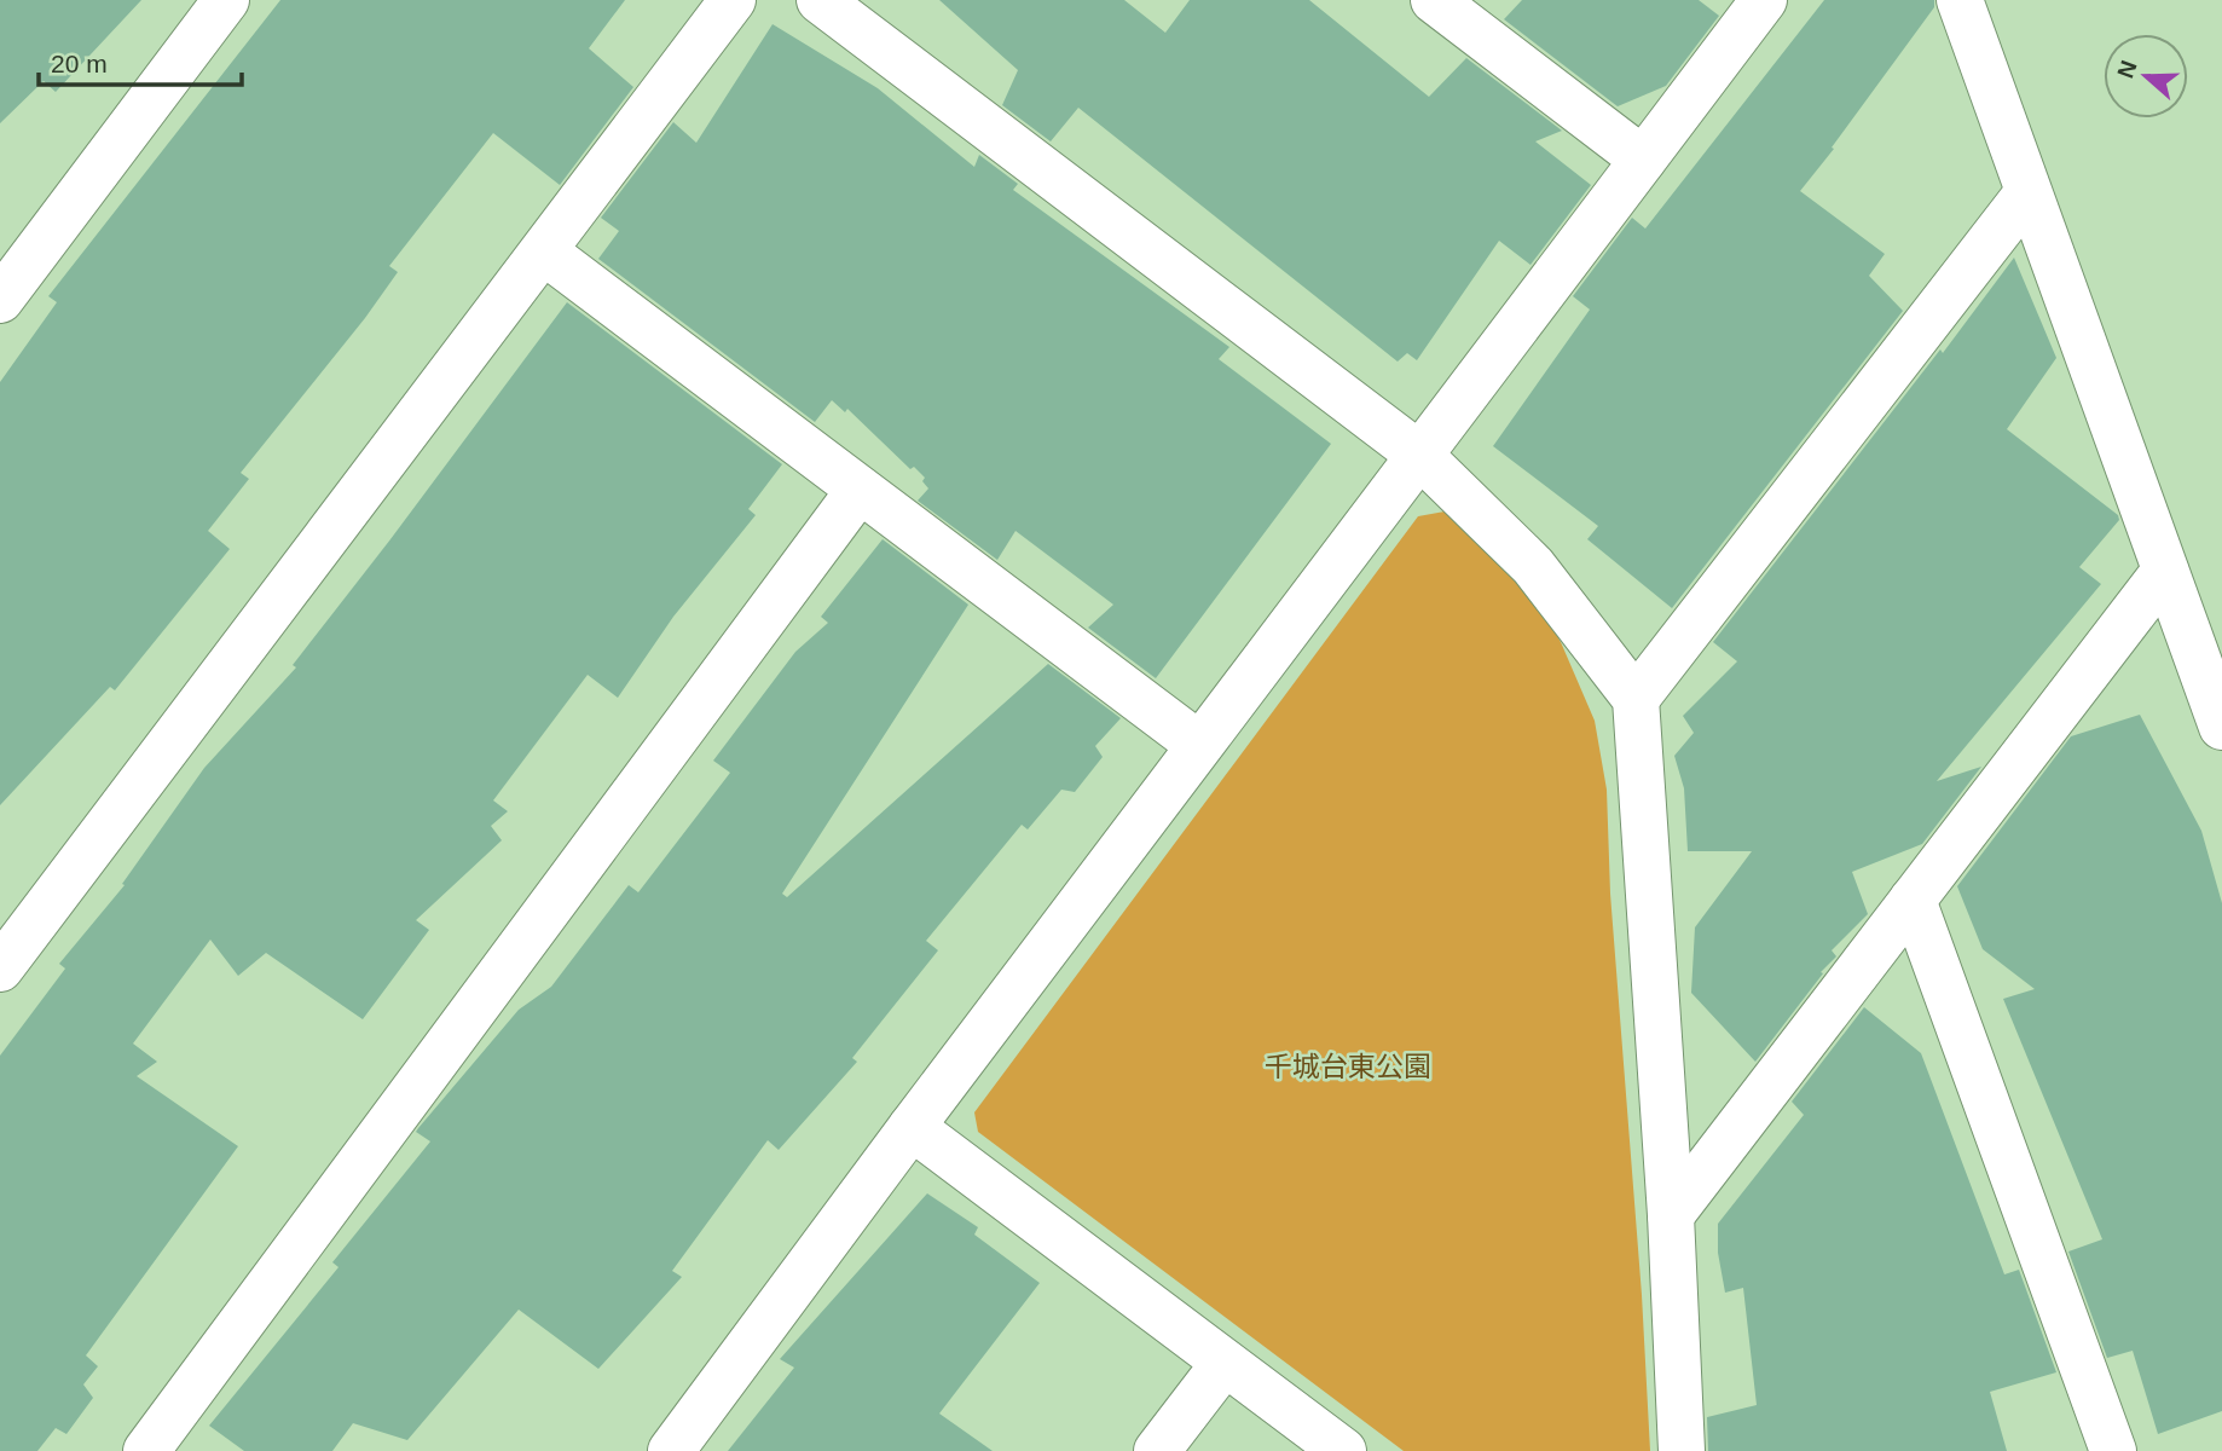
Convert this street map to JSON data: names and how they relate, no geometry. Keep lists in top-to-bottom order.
{
  "parks": ["千城台東公園"],
  "scale_bar": "20 m",
  "north": "left"
}
